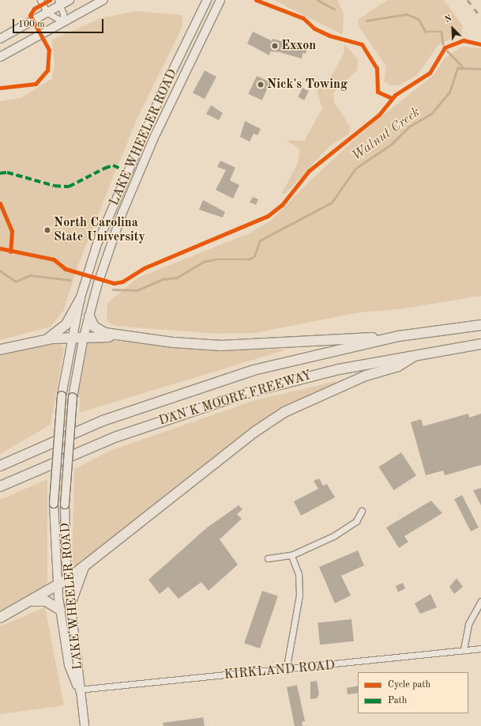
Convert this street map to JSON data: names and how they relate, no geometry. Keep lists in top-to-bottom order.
{
  "streets": {
    "highway": ["DAN K MOORE FREEWAY"],
    "main road": ["LAKE WHEELER ROAD"],
    "street": ["KIRKLAND ROAD"]
  },
  "crossings": [
    ["LAKE WHEELER ROAD", "KIRKLAND ROAD"]
  ],
  "water": ["Walnut Creek"],
  "places": ["Exxon", "Nick's Towing", "North Carolina State University"],
  "legend": ["Cycle path", "Path"],
  "scale_bar": "100 m",
  "north": "top left"
}
